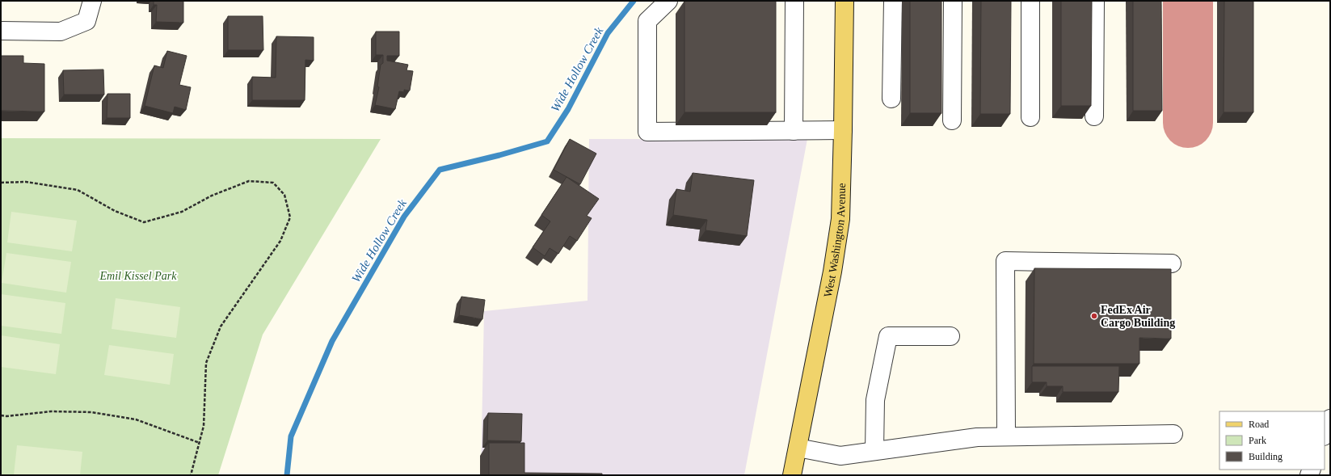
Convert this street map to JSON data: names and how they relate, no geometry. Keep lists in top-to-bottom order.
{
  "streets": {
    "main road": ["West Washington Avenue"]
  },
  "water": ["Wide Hollow Creek"],
  "parks": ["Emil Kissel Park"],
  "places": ["FedEx Air Cargo Building"],
  "legend": ["Road", "Park", "Building"]
}
